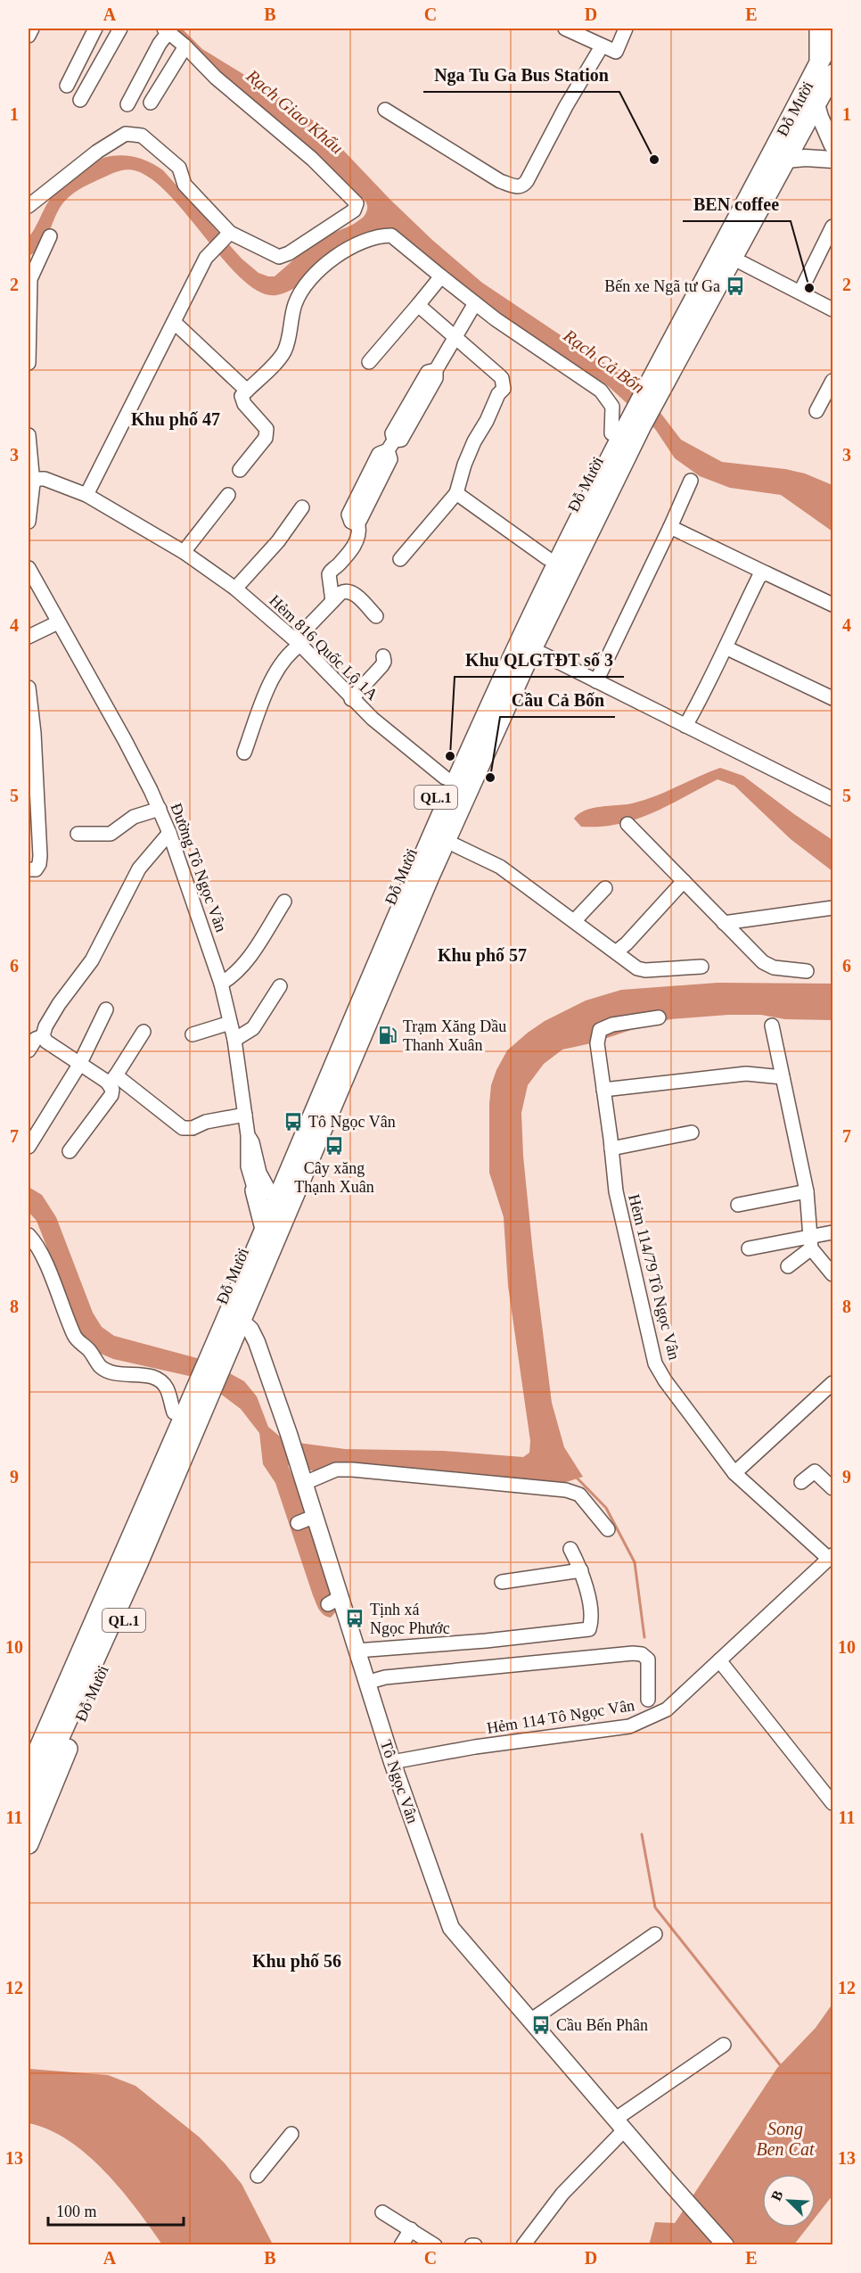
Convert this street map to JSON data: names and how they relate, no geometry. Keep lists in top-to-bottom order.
{
  "streets": {
    "highway": ["Đỗ Mười", "QL.1"],
    "main road": ["Tô Ngọc Vân"],
    "street": [
      "Hẻm 816 Quốc Lộ 1A",
      "Đường Tô Ngọc Vân",
      "Hẻm 114/79 Tô Ngọc Vân",
      "Hẻm 114 Tô Ngọc Vân"
    ]
  },
  "crossings": [
    ["Đỗ Mười", "Hẻm 816 Quốc Lộ 1A"],
    ["Đỗ Mười", "QL.1"],
    ["Đỗ Mười", "Đường Tô Ngọc Vân"],
    ["Đỗ Mười", "Tô Ngọc Vân"],
    ["Hẻm 114/79 Tô Ngọc Vân", "Hẻm 114 Tô Ngọc Vân"],
    ["Hẻm 114 Tô Ngọc Vân", "Tô Ngọc Vân"]
  ],
  "districts": ["Khu phố 47", "Khu phố 57", "Khu phố 56"],
  "water": ["Rạch Giao Khẩu", "Rạch Cả Bốn", "Song Ben Cat"],
  "places": {
    "other": [
      "Nga Tu Ga Bus Station",
      "BEN coffee",
      "Khu QLGTĐT số 3",
      "Cầu Cả Bốn"
    ],
    "bus stop": [
      "Bến xe Ngã tư Ga",
      "Tô Ngọc Vân",
      "Cây xăng Thạnh Xuân",
      "Tịnh xá Ngọc Phước",
      "Cầu Bến Phân"
    ],
    "fuel station": ["Trạm Xăng Dầu Thanh Xuân"]
  },
  "scale_bar": "100 m",
  "north": "top left",
  "grid": {
    "columns": [
      "A",
      "B",
      "C",
      "D",
      "E"
    ],
    "rows": [
      "1",
      "2",
      "3",
      "4",
      "5",
      "6",
      "7",
      "8",
      "9",
      "10",
      "11",
      "12",
      "13"
    ]
  }
}
